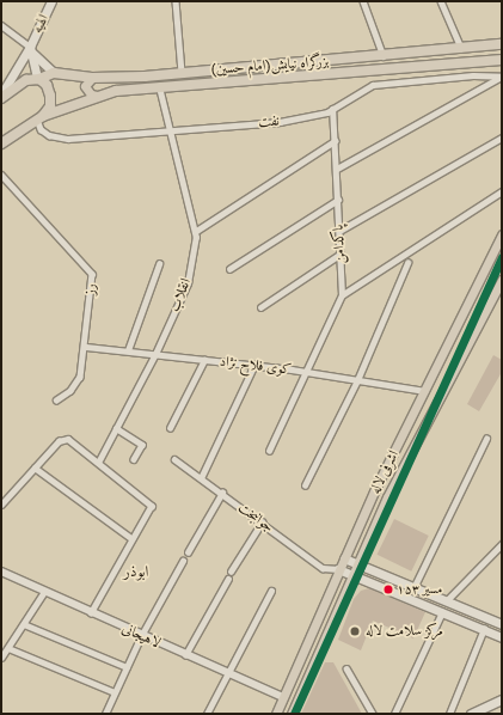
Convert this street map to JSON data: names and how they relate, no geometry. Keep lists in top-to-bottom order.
{
  "streets": {
    "highway": ["بزرگراه نیایش(امام حسین)"],
    "main road": ["الهیه", "اشرفی لاله"],
    "street": [
      "نفت",
      "پاکدامن",
      "رز",
      "انقلاب",
      "کوی فلاح نژاد",
      "جوانبخت",
      "لاهیجانی"
    ]
  },
  "crossings": [
    ["الهیه", "بزرگراه نیایش(امام حسین)"],
    ["بزرگراه نیایش(امام حسین)", "نفت"],
    ["بزرگراه نیایش(امام حسین)", "انقلاب"],
    ["نفت", "پاکدامن"],
    ["نفت", "انقلاب"],
    ["پاکدامن", "کوی فلاح نژاد"],
    ["رز", "کوی فلاح نژاد"],
    ["انقلاب", "کوی فلاح نژاد"],
    ["کوی فلاح نژاد", "اشرفی لاله"],
    ["اشرفی لاله", "جوانبخت"],
    ["اشرفی لاله", "لاهیجانی"]
  ],
  "districts": ["ابوذر"],
  "places": ["مسیر ۱۵۳", "مرکز سلامت لاله"]
}
